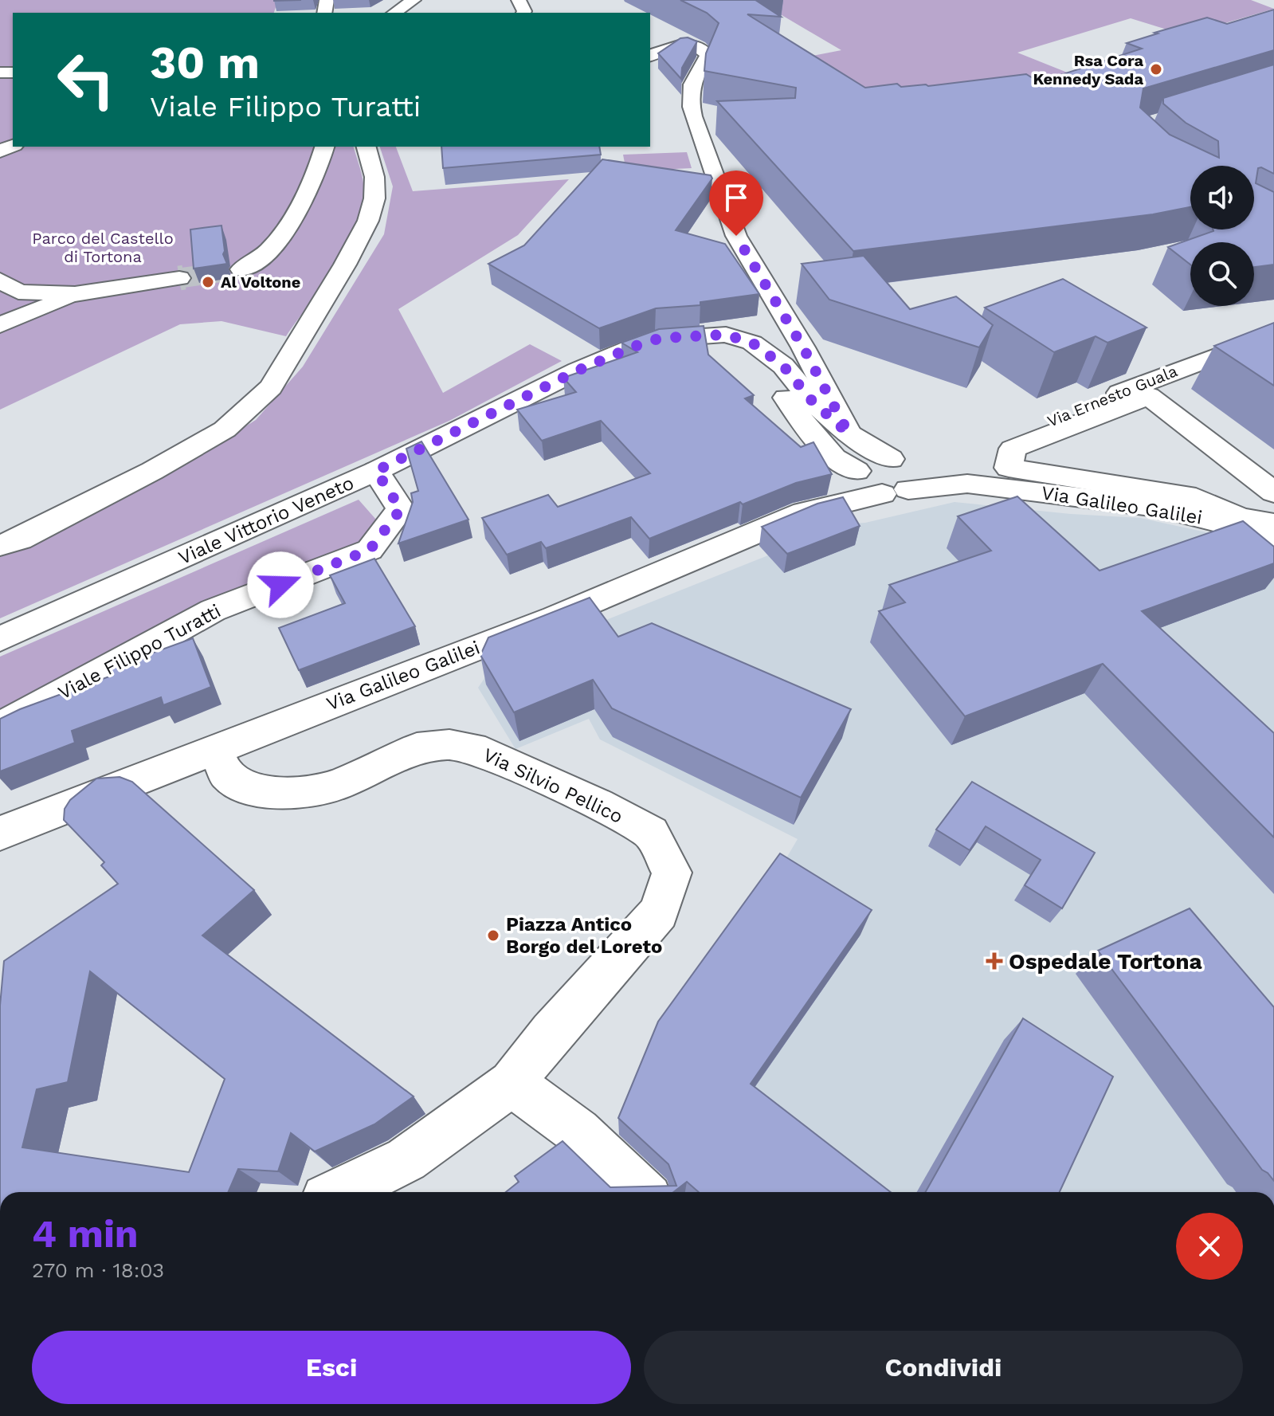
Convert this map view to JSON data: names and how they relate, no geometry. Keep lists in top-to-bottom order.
{
  "streets": {
    "street": [
      "Via Ernesto Guala",
      "Via Galileo Galilei",
      "Viale Vittorio Veneto",
      "Viale Filippo Turatti",
      "Via Silvio Pellico"
    ]
  },
  "crossings": [
    ["Via Ernesto Guala", "Via Galileo Galilei"],
    ["Via Galileo Galilei", "Viale Vittorio Veneto"],
    ["Via Galileo Galilei", "Via Silvio Pellico"],
    ["Viale Vittorio Veneto", "Viale Filippo Turatti"]
  ],
  "parks": ["Parco del Castello di Tortona"],
  "places": {
    "other": ["Rsa Cora Kennedy Sada", "Al Voltone", "Piazza Antico Borgo del Loreto"],
    "health": ["Ospedale Tortona"]
  },
  "page": {
    "turn": ["30 m", "Viale Filippo Turatti"],
    "heading": ["4 min", "270 m · 18:03"],
    "buttons": ["Esci", "Condividi"]
  }
}
